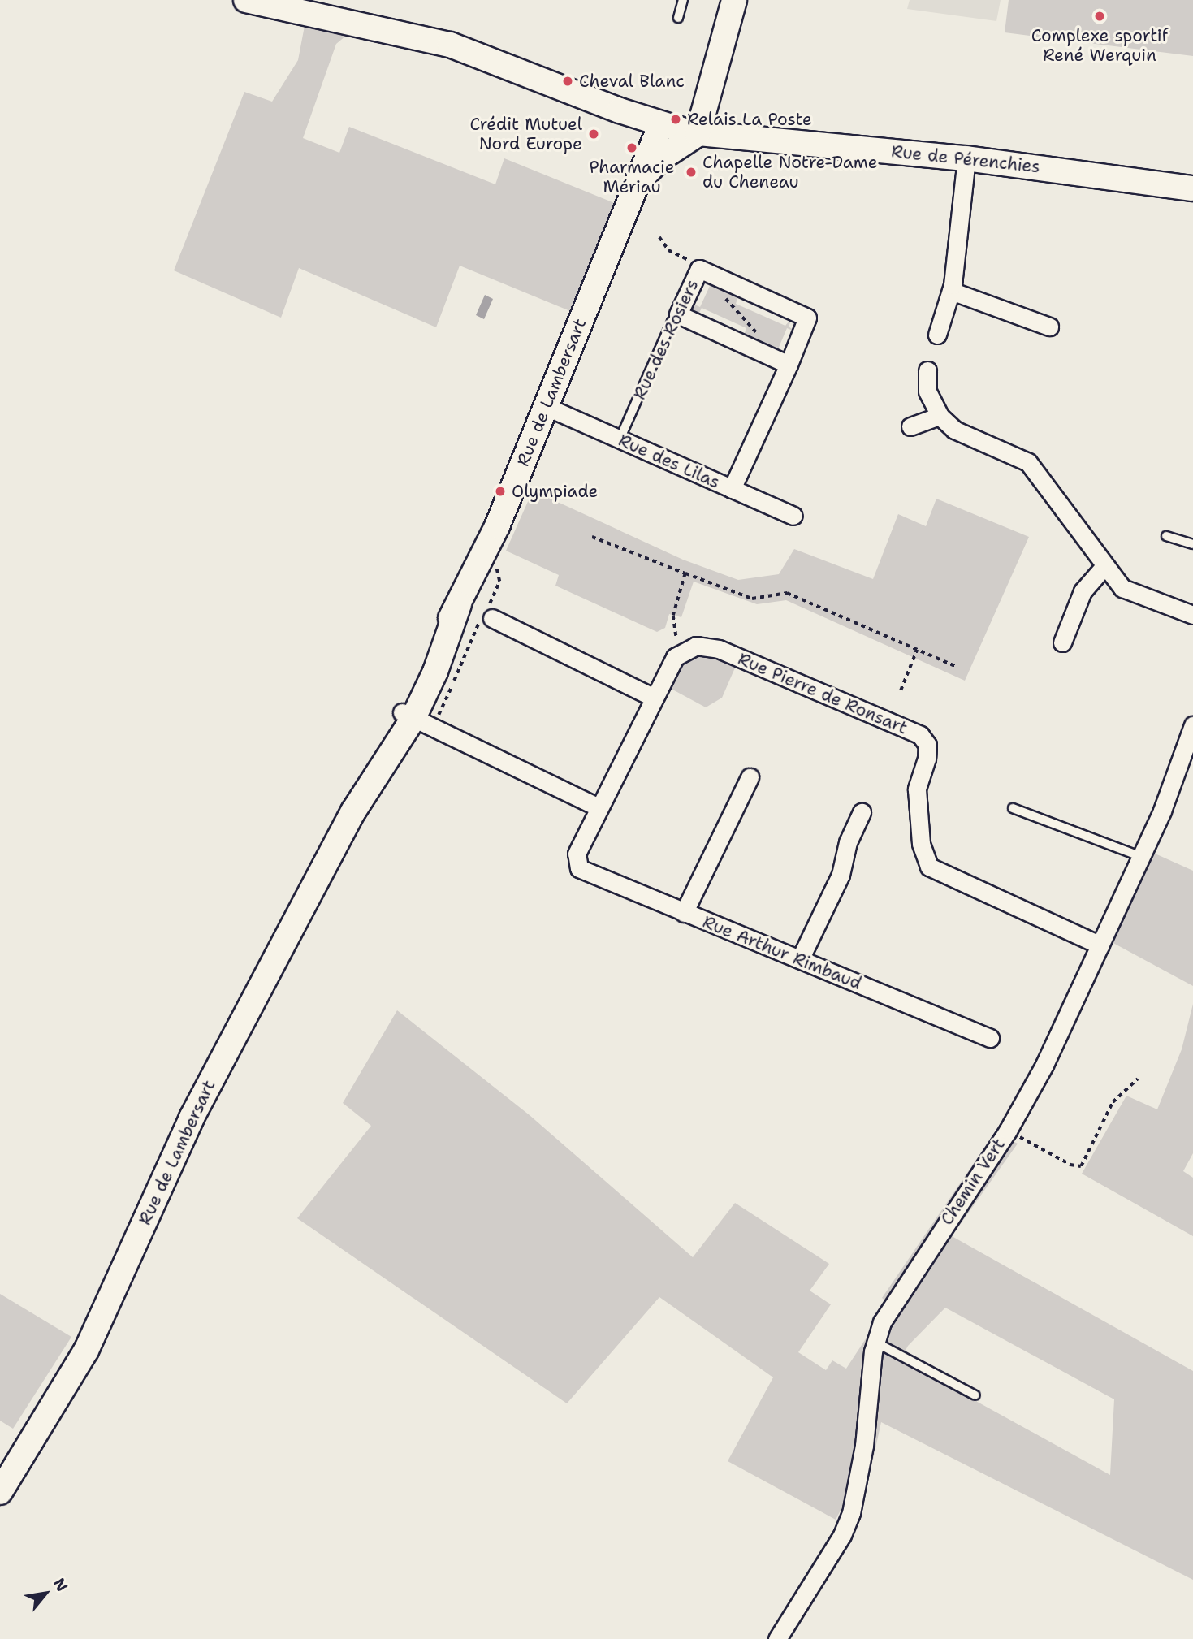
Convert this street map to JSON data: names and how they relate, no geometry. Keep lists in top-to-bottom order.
{
  "streets": {
    "main road": ["Rue de Pérenchies", "Rue de Lambersart"],
    "street": [
      "Rue des Rosiers",
      "Rue des Lilas",
      "Rue Pierre de Ronsart",
      "Rue Arthur Rimbaud",
      "Chemin Vert"
    ]
  },
  "crossings": [
    ["Rue de Pérenchies", "Rue de Lambersart"],
    ["Rue des Rosiers", "Rue des Lilas"],
    ["Rue de Lambersart", "Rue des Lilas"],
    ["Rue Pierre de Ronsart", "Chemin Vert"]
  ],
  "places": [
    "Complexe sportif René Werquin",
    "Cheval Blanc",
    "Relais La Poste",
    "Crédit Mutuel Nord Europe",
    "Pharmacie Mériau",
    "Chapelle Notre-Dame du Cheneau",
    "Olympiade"
  ],
  "north": "top right"
}
